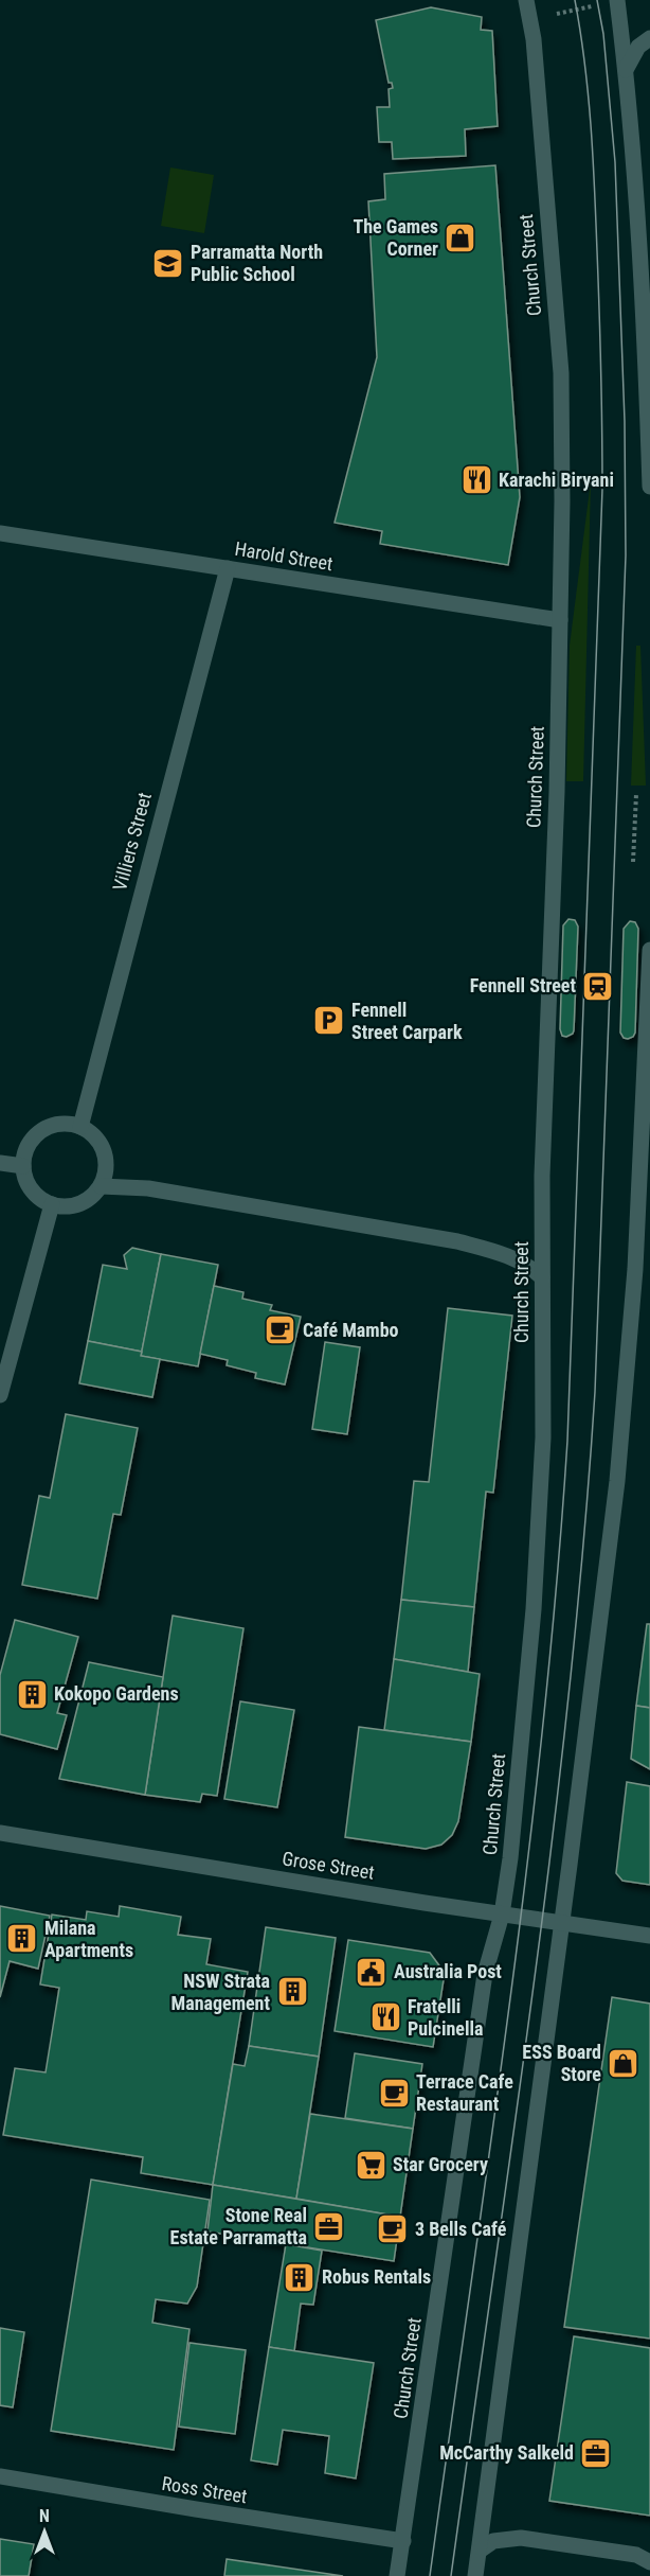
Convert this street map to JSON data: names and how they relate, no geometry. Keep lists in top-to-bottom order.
{
  "streets": {
    "street": [
      "Church Street",
      "Harold Street",
      "Villiers Street",
      "Grose Street",
      "Ross Street"
    ]
  },
  "crossings": [
    ["Church Street", "Harold Street"],
    ["Church Street", "Grose Street"],
    ["Church Street", "Ross Street"],
    ["Harold Street", "Villiers Street"]
  ],
  "places": {
    "shop": ["The Games Corner", "ESS Board Store"],
    "school or university": ["Parramatta North Public School"],
    "restaurant": ["Karachi Biryani", "Fratelli Pulcinella"],
    "station": ["Fennell Street"],
    "parking": ["Fennell Street Carpark"],
    "cafe": ["Café Mambo", "Terrace Cafe Restaurant", "3 Bells Café"],
    "building": [
      "Kokopo Gardens",
      "Milana Apartments",
      "NSW Strata Management",
      "Robus Rentals"
    ],
    "public building": ["Australia Post"],
    "supermarket": ["Star Grocery"],
    "office": ["Stone Real Estate Parramatta", "McCarthy Salkeld"]
  },
  "north": "top"
}
